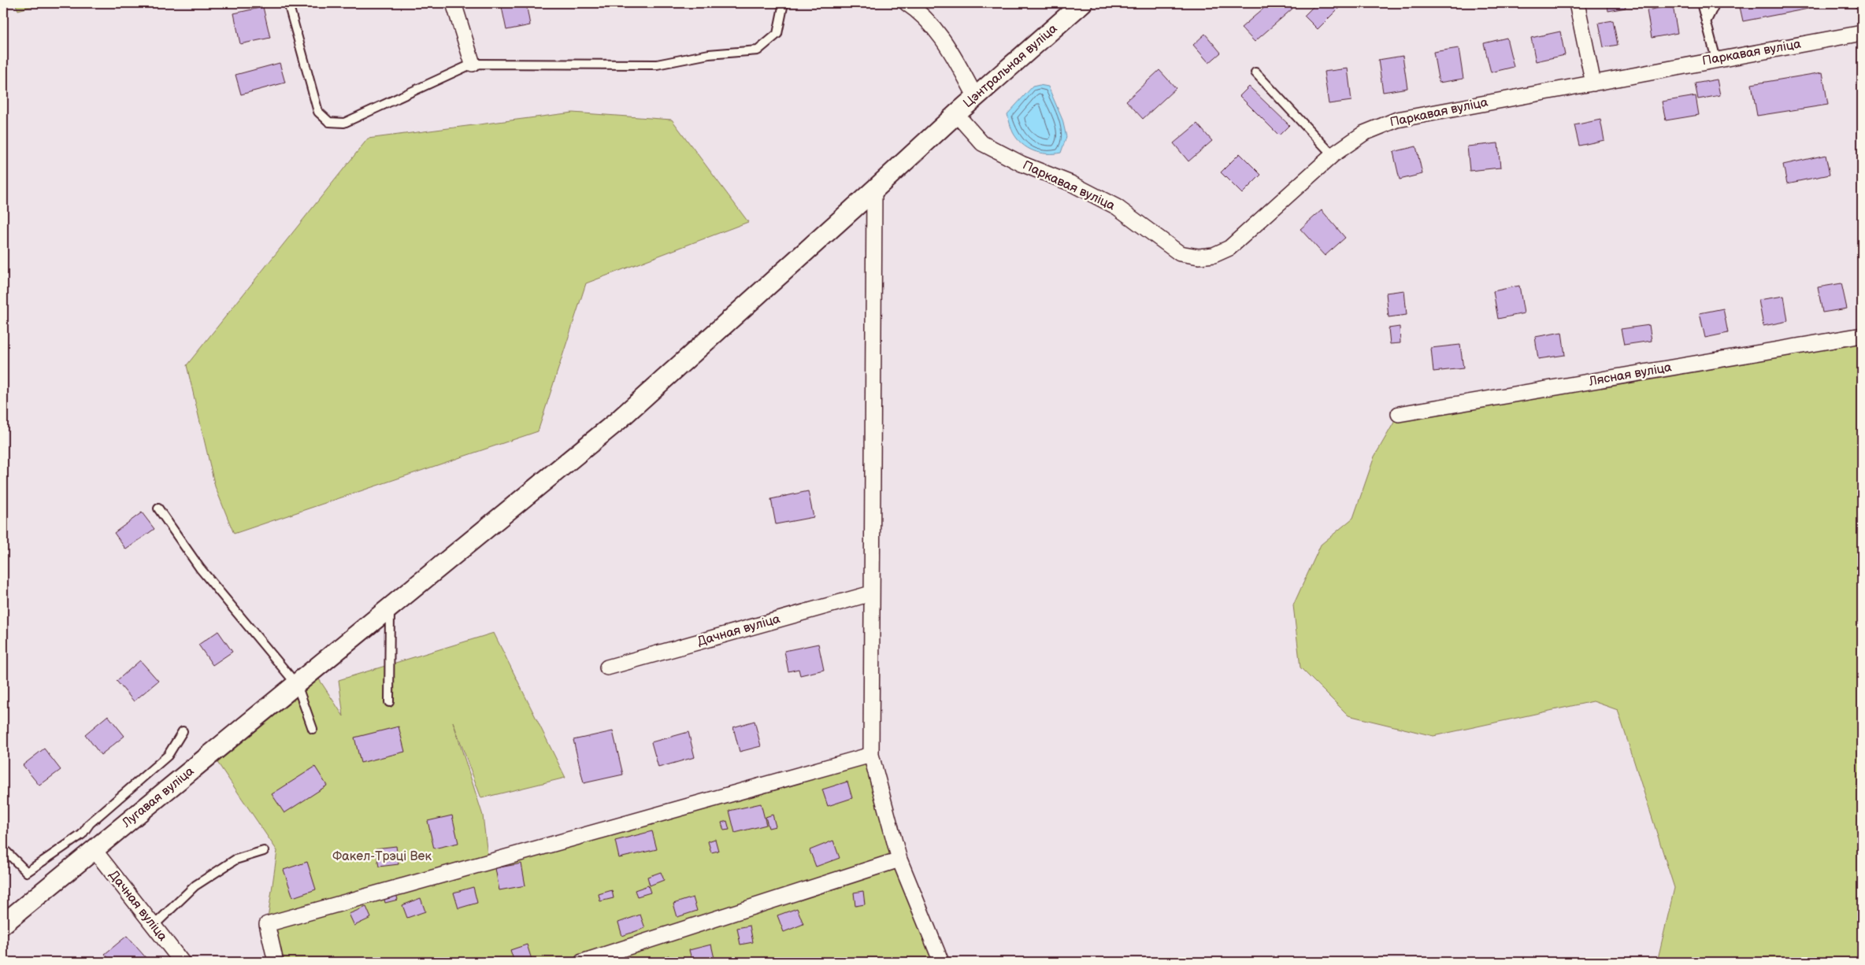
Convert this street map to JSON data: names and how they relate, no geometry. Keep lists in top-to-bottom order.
{
  "streets": {
    "street": [
      "Паркавая вуліца",
      "Цэнтральная вуліца",
      "Лясная вуліца",
      "Дачная вуліца",
      "Лугавая вуліца"
    ]
  },
  "crossings": [
    ["Паркавая вуліца", "Цэнтральная вуліца"],
    ["Цэнтральная вуліца", "Лугавая вуліца"],
    ["Дачная вуліца", "Лугавая вуліца"]
  ],
  "parks": ["Факел-Трэці Век"]
}
